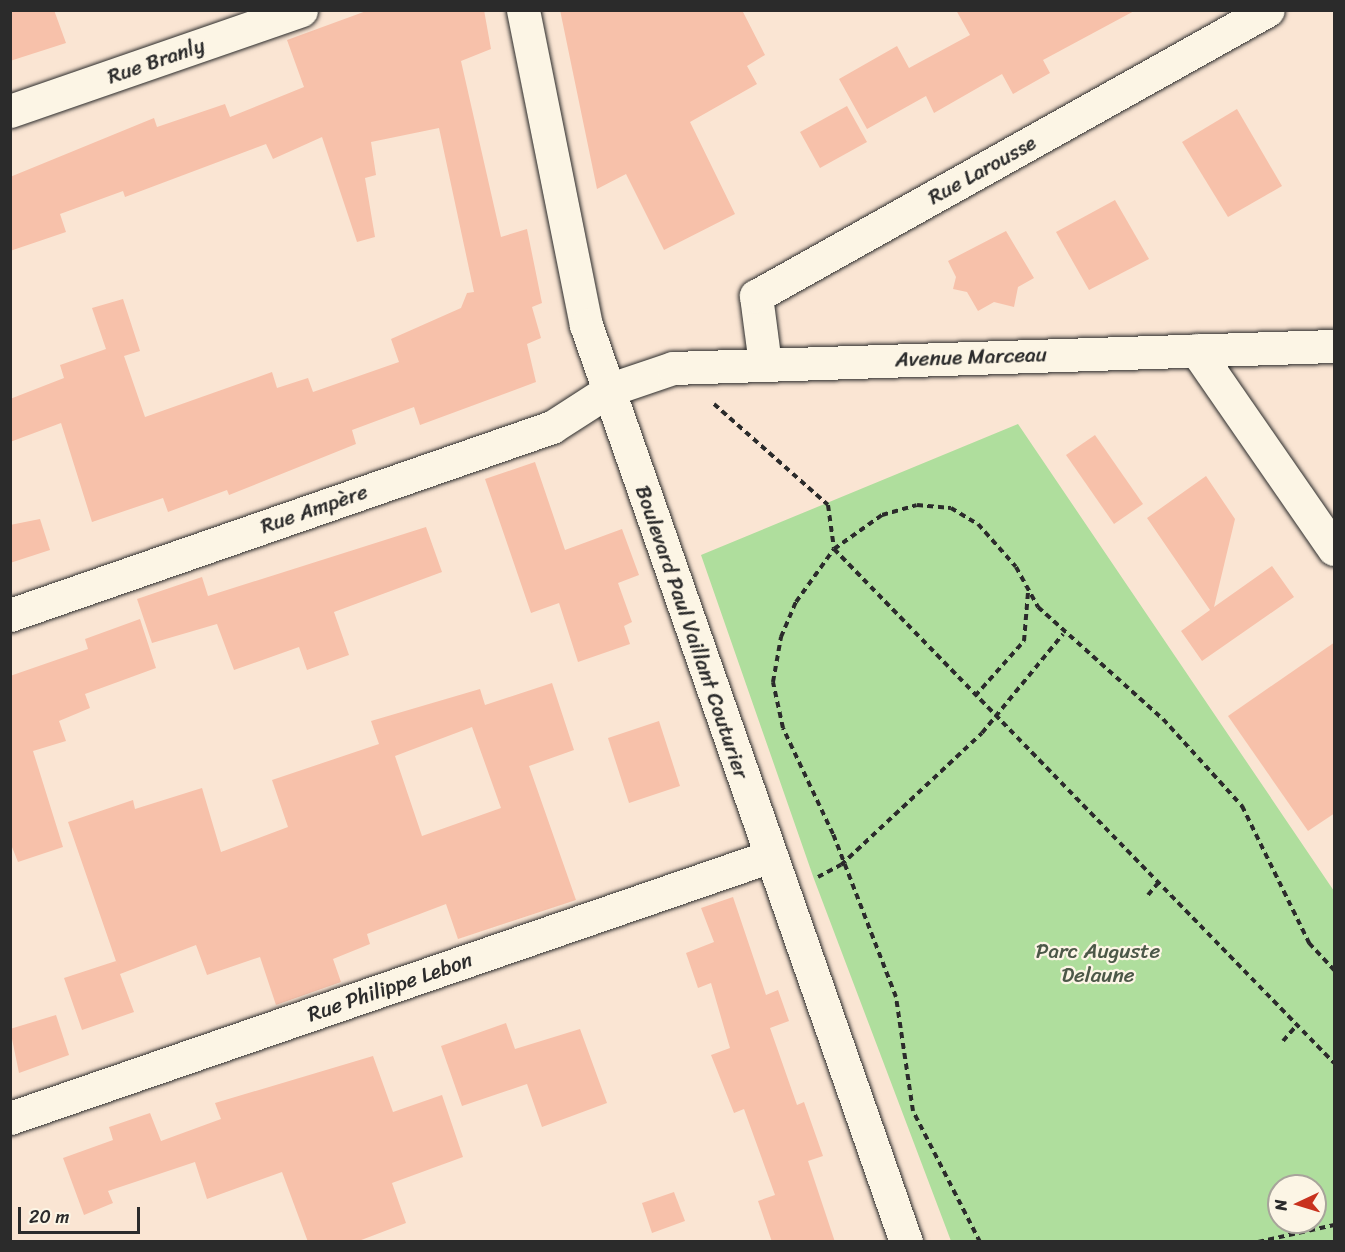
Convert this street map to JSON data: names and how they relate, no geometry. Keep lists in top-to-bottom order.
{
  "streets": {
    "street": [
      "Rue Branly",
      "Rue Larousse",
      "Avenue Marceau",
      "Rue Ampère",
      "Boulevard Paul Vaillant Couturier",
      "Rue Philippe Lebon"
    ]
  },
  "crossings": [
    ["Rue Larousse", "Avenue Marceau"],
    ["Avenue Marceau", "Rue Ampère"],
    ["Avenue Marceau", "Boulevard Paul Vaillant Couturier"],
    ["Rue Ampère", "Boulevard Paul Vaillant Couturier"],
    ["Boulevard Paul Vaillant Couturier", "Rue Philippe Lebon"]
  ],
  "parks": ["Parc Auguste Delaune"],
  "scale_bar": "20 m",
  "north": "left"
}
